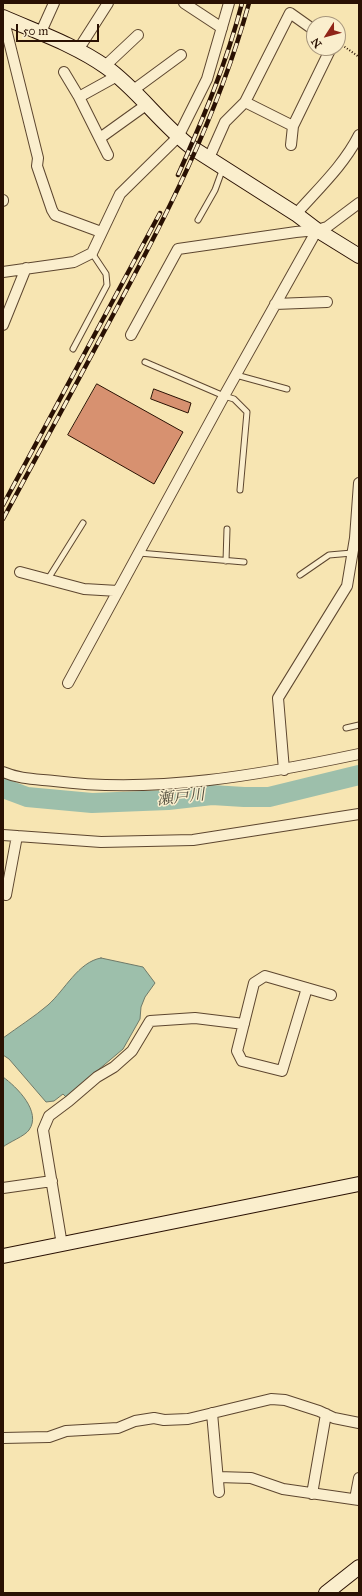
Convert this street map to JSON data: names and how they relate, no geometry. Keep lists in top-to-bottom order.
{
  "water": ["瀬戸川"],
  "scale_bar": "50 m",
  "north": "bottom left"
}
